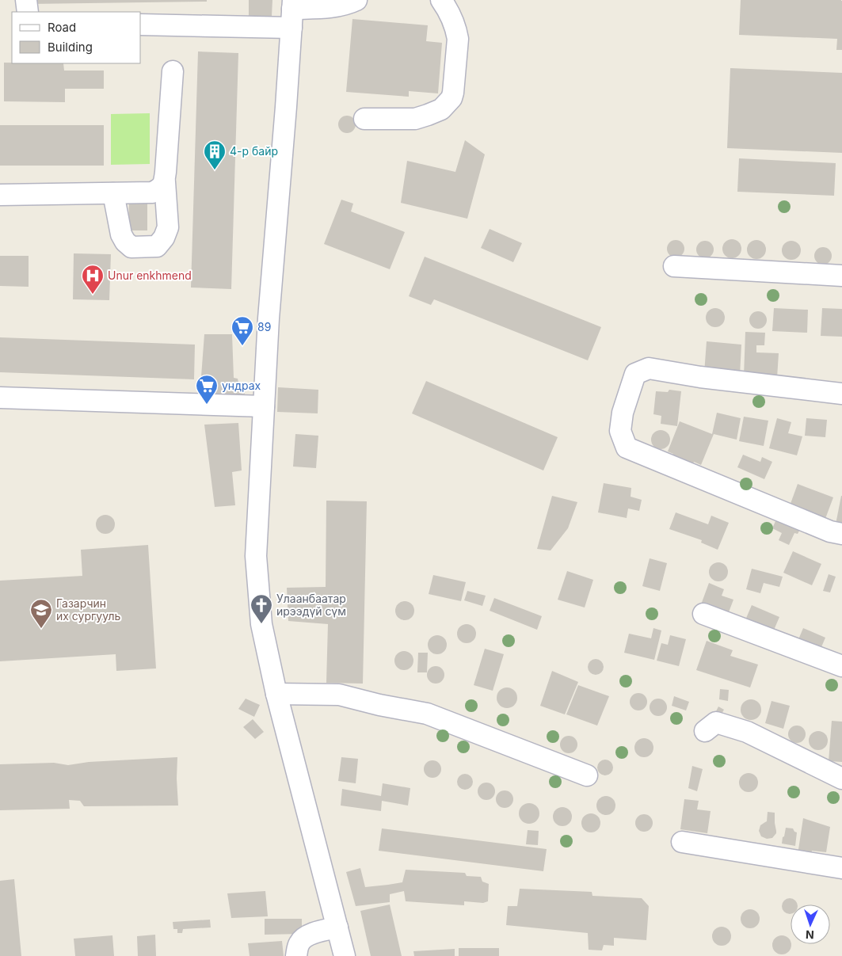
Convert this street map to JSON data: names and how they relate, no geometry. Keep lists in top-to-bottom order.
{
  "places": {
    "building": ["4-р байр"],
    "hospital": ["Unur enkhmend"],
    "supermarket": ["89", "ундрах"],
    "church": ["Улаанбаатар ирээдүй сүм"],
    "school or university": ["Газарчин их сургууль"]
  },
  "legend": ["Road", "Building"],
  "north": "bottom"
}
